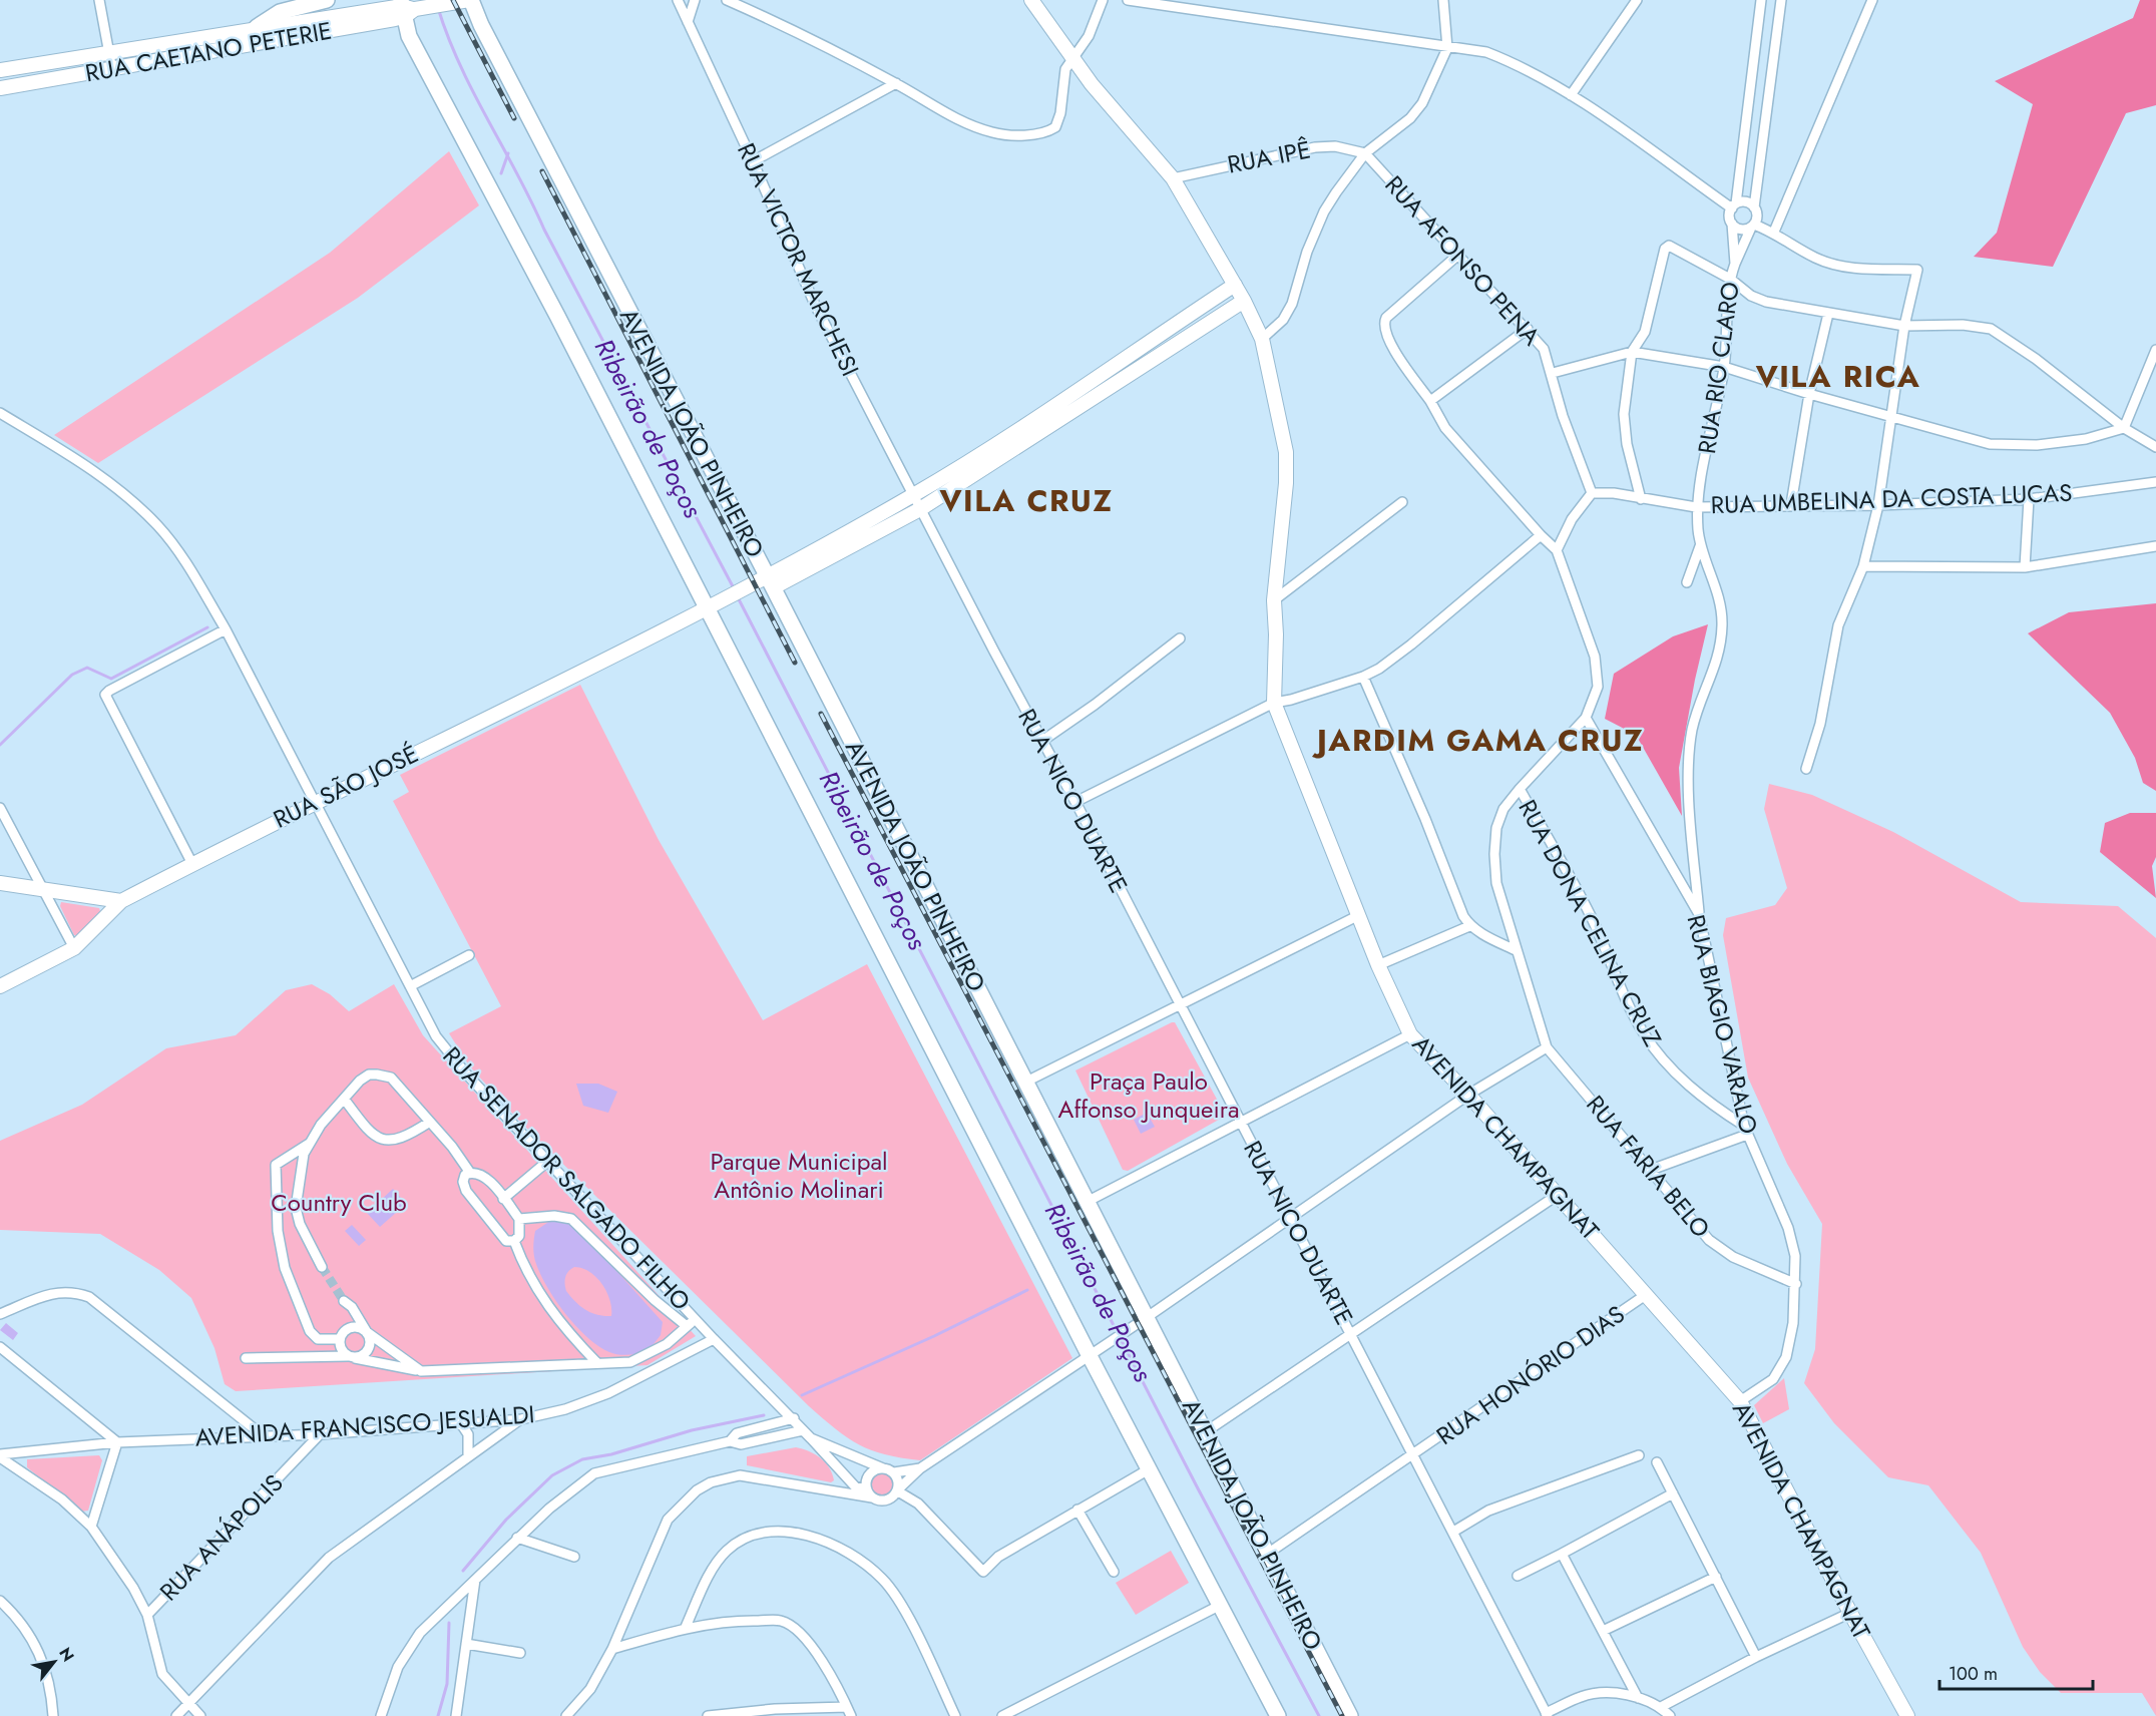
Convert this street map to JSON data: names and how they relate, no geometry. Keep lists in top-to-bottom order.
{
  "streets": {
    "main road": ["AVENIDA JOÃO PINHEIRO"],
    "street": [
      "RUA CAETANO PETERIE",
      "RUA IPÊ",
      "RUA VICTOR MARCHESI",
      "RUA AFONSO PENA",
      "RUA RIO CLARO",
      "RUA UMBELINA DA COSTA LUCAS",
      "RUA SÃO JOSÉ",
      "RUA NICO DUARTE",
      "RUA DONA CELINA CRUZ",
      "RUA BIAGIO VARALO",
      "AVENIDA CHAMPAGNAT",
      "RUA FARIA BELO",
      "RUA SENADOR SALGADO FILHO",
      "RUA HONÓRIO DIAS",
      "AVENIDA FRANCISCO JESUALDI",
      "RUA ANÁPOLIS"
    ]
  },
  "crossings": [
    ["RUA CAETANO PETERIE", "AVENIDA JOÃO PINHEIRO"],
    ["RUA IPÊ", "RUA AFONSO PENA"],
    ["RUA IPÊ", "AVENIDA CHAMPAGNAT"],
    ["RUA VICTOR MARCHESI", "RUA NICO DUARTE"],
    ["RUA AFONSO PENA", "RUA UMBELINA DA COSTA LUCAS"],
    ["RUA RIO CLARO", "RUA UMBELINA DA COSTA LUCAS"],
    ["AVENIDA JOÃO PINHEIRO", "RUA SÃO JOSÉ"],
    ["AVENIDA JOÃO PINHEIRO", "RUA HONÓRIO DIAS"],
    ["RUA SÃO JOSÉ", "RUA SENADOR SALGADO FILHO"],
    ["RUA NICO DUARTE", "RUA HONÓRIO DIAS"],
    ["RUA DONA CELINA CRUZ", "RUA BIAGIO VARALO"],
    ["RUA BIAGIO VARALO", "AVENIDA CHAMPAGNAT"],
    ["RUA BIAGIO VARALO", "RUA FARIA BELO"],
    ["AVENIDA CHAMPAGNAT", "RUA HONÓRIO DIAS"],
    ["RUA SENADOR SALGADO FILHO", "AVENIDA FRANCISCO JESUALDI"],
    ["AVENIDA FRANCISCO JESUALDI", "RUA ANÁPOLIS"]
  ],
  "districts": ["VILA RICA", "VILA CRUZ", "JARDIM GAMA CRUZ"],
  "water": ["Ribeirão de Poços"],
  "parks": ["Praça Paulo Affonso Junqueira", "Parque Municipal Antônio Molinari", "Country Club"],
  "scale_bar": "100 m",
  "north": "top right"
}
